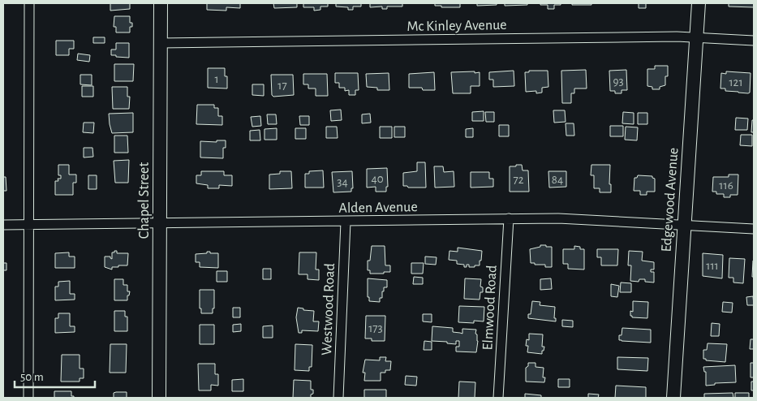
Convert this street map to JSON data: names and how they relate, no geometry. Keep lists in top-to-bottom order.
{
  "streets": {
    "street": [
      "Mc Kinley Avenue",
      "Edgewood Avenue",
      "Chapel Street",
      "Alden Avenue",
      "Elmwood Road",
      "Westwood Road"
    ]
  },
  "crossings": [
    ["Mc Kinley Avenue", "Edgewood Avenue"],
    ["Mc Kinley Avenue", "Chapel Street"],
    ["Edgewood Avenue", "Alden Avenue"],
    ["Chapel Street", "Alden Avenue"],
    ["Alden Avenue", "Elmwood Road"],
    ["Alden Avenue", "Westwood Road"]
  ],
  "house_numbers": [
    "1",
    "93",
    "121",
    "17",
    "40",
    "72",
    "84",
    "34",
    "116",
    "111",
    "173"
  ],
  "scale_bar": "50 m"
}
